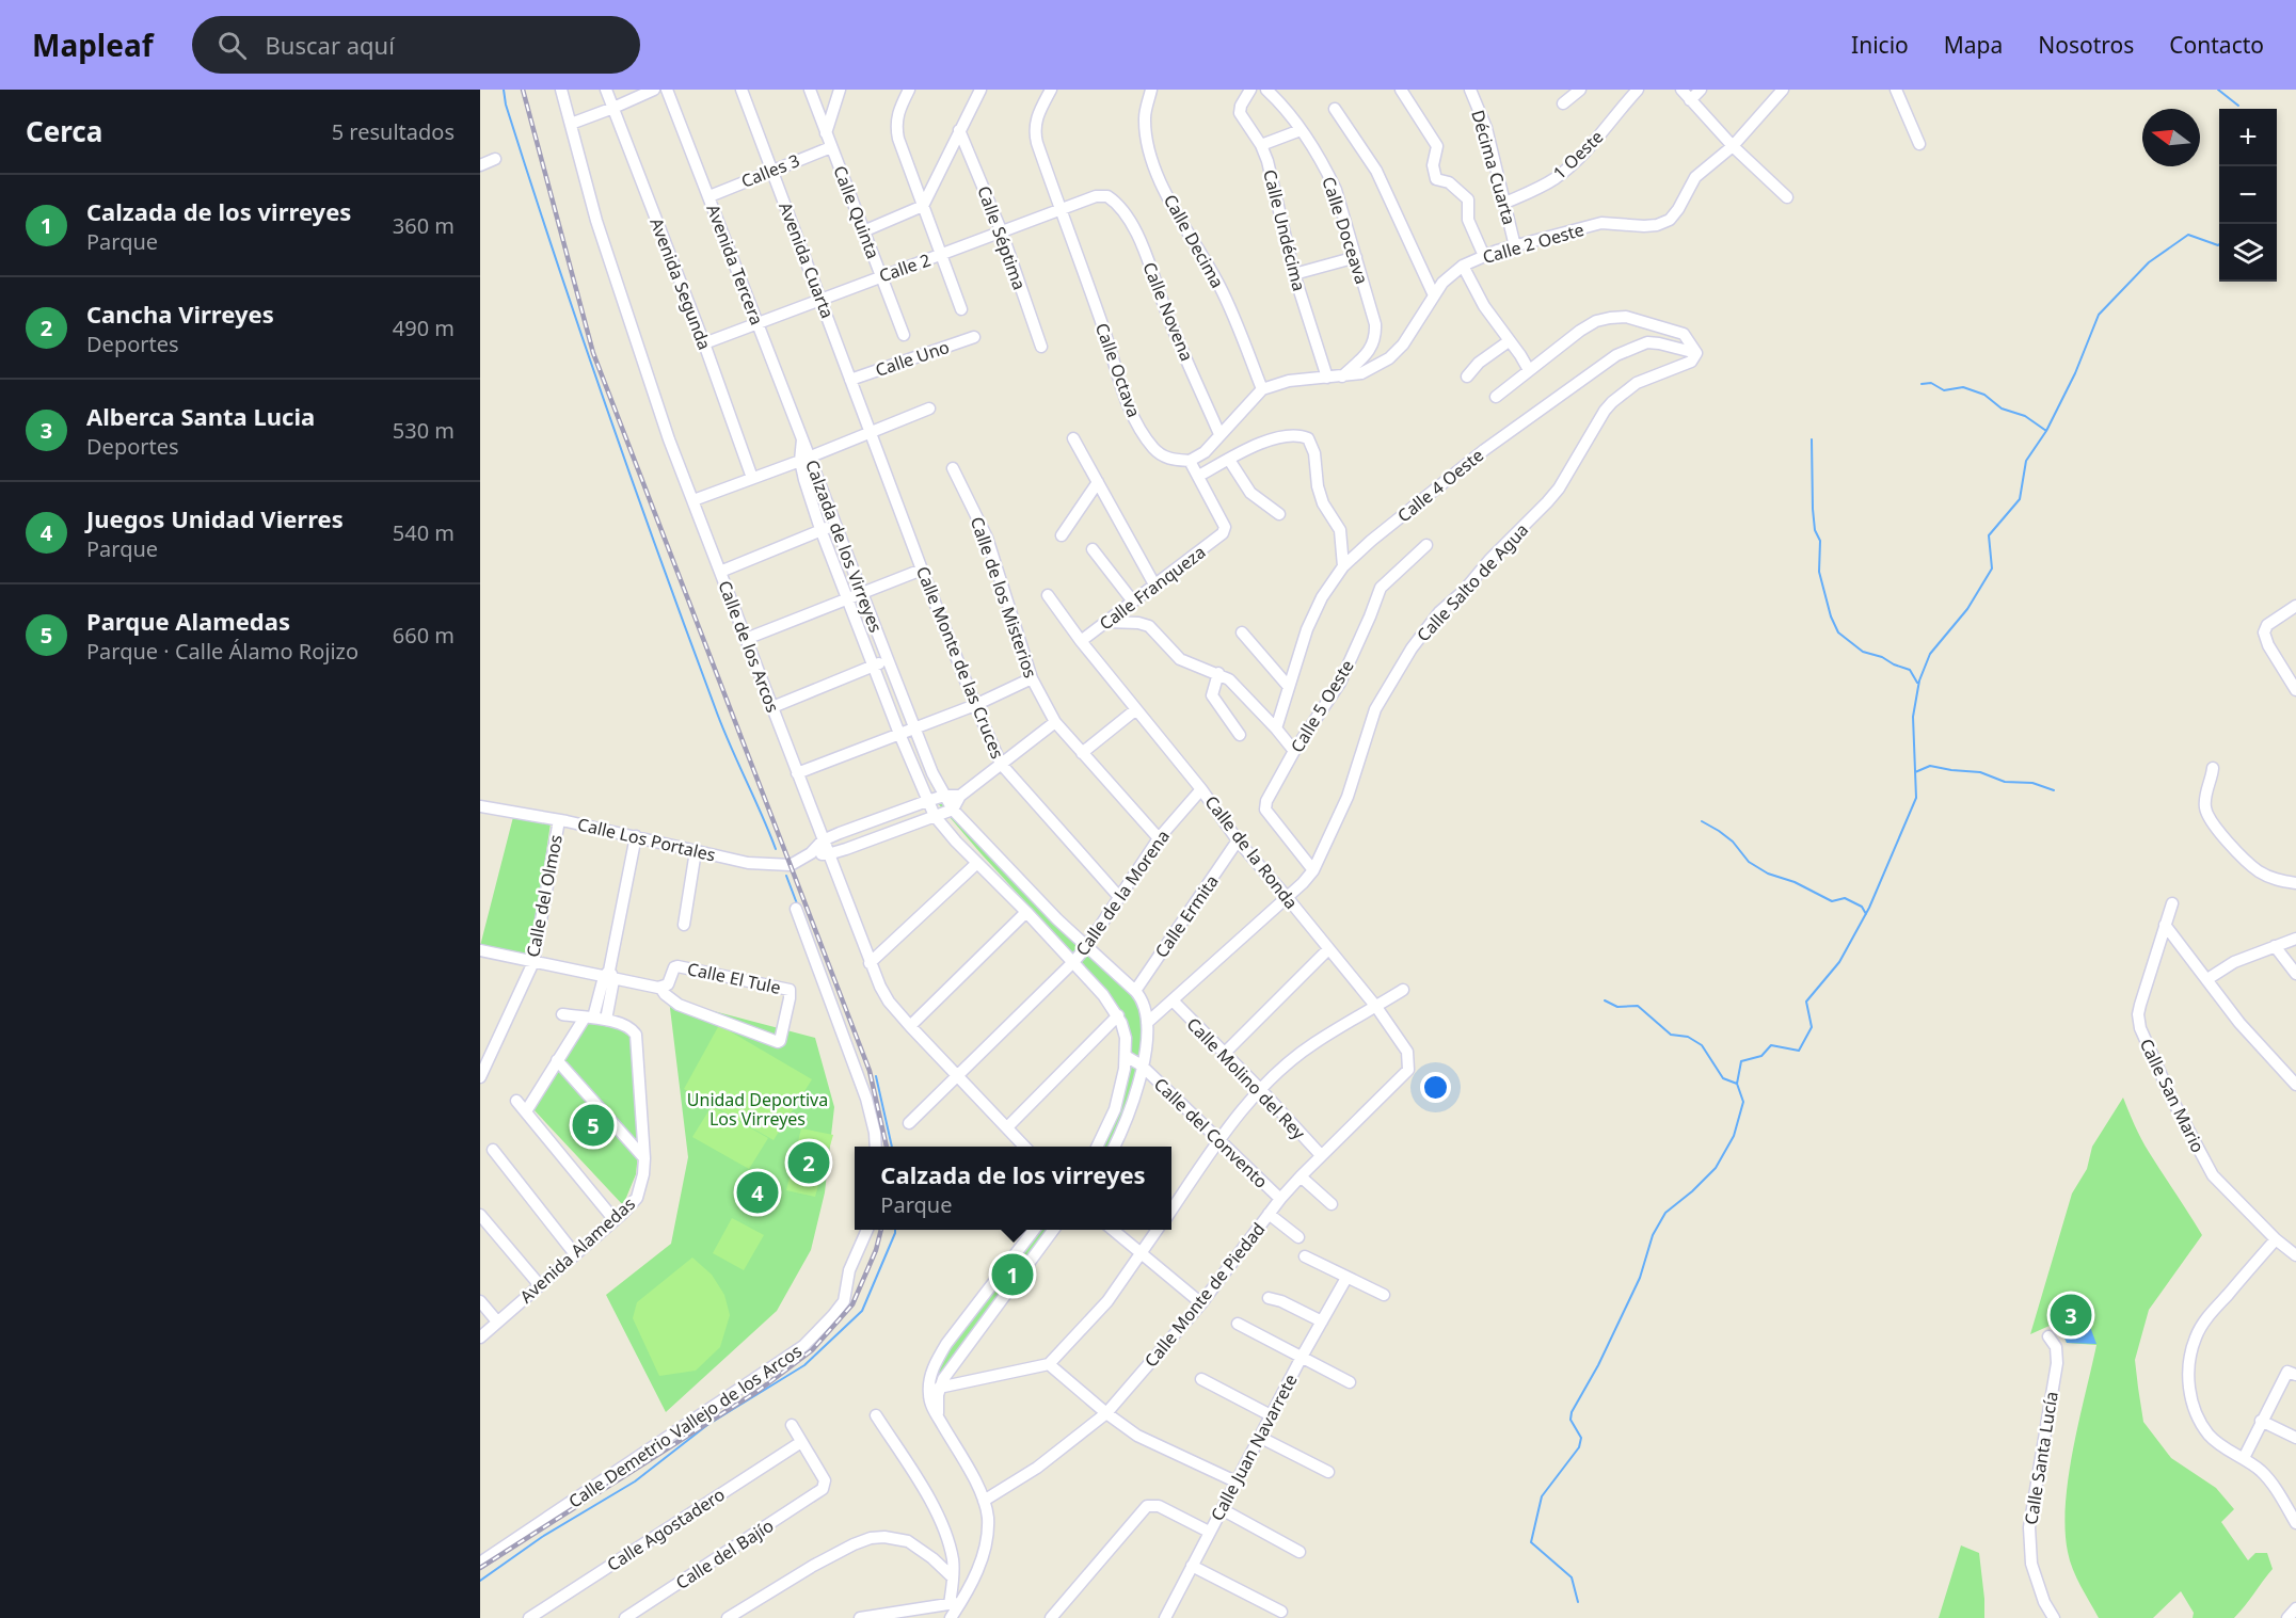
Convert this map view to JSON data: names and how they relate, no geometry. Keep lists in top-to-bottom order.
{
  "streets": {
    "street": [
      "1 Oeste",
      "Décima Cuarta",
      "Calles 3",
      "Calle Quinta",
      "Calle Undécima",
      "Calle Doceava",
      "Calle Séptima",
      "Calle Decima",
      "Calle 2 Oeste",
      "Avenida Cuarta",
      "Avenida Tercera",
      "Calle 2",
      "Avenida Segunda",
      "Calle Novena",
      "Calle Uno",
      "Calle Octava",
      "Calle 4 Oeste",
      "Calzada de los Virreyes",
      "Calle Salto de Agua",
      "Calle Franqueza",
      "Calle de los Misterios",
      "Calle de los Arcos",
      "Calle Monte de las Cruces",
      "Calle 5 Oeste",
      "Calle Los Portales",
      "Calle de la Ronda",
      "Calle de la Morena",
      "Calle del Olmos",
      "Calle Ermita",
      "Calle El Tule",
      "Calle Molino del Rey",
      "Calle San Mario",
      "Calle del Convento",
      "Avenida Alamedas",
      "Calle Monte de Piedad",
      "Calle Demetrio Vallejo de los Arcos",
      "Calle Juan Navarrete",
      "Calle Santa Lucía",
      "Calle Agostadero",
      "Calle del Bajío"
    ]
  },
  "crossings": [
    ["1 Oeste", "Décima Cuarta"],
    ["Décima Cuarta", "Calle 2 Oeste"],
    ["Calles 3", "Calle Quinta"],
    ["Calles 3", "Avenida Cuarta"],
    ["Calles 3", "Avenida Tercera"],
    ["Calle Quinta", "Calle 2"],
    ["Calle Undécima", "Calle 2 Oeste"],
    ["Calle Doceava", "Calle 2 Oeste"],
    ["Calle Séptima", "Calle 2"],
    ["Calle Decima", "Calle 2 Oeste"],
    ["Avenida Cuarta", "Calle 2"],
    ["Avenida Cuarta", "Calle Uno"],
    ["Avenida Cuarta", "Calle Monte de las Cruces"],
    ["Avenida Tercera", "Calle 2"],
    ["Avenida Tercera", "Calzada de los Virreyes"],
    ["Calle 2", "Avenida Segunda"],
    ["Calle 2", "Calle Novena"],
    ["Calle 2", "Calle Octava"],
    ["Calle 4 Oeste", "Calle Salto de Agua"],
    ["Calzada de los Virreyes", "Calle Los Portales"],
    ["Calle Salto de Agua", "Calle 5 Oeste"],
    ["Calle Salto de Agua", "Calle de la Ronda"],
    ["Calle Salto de Agua", "Calle Molino del Rey"],
    ["Calle Franqueza", "Calle de la Ronda"],
    ["Calle de los Misterios", "Calle de la Morena"],
    ["Calle de los Arcos", "Calle Los Portales"],
    ["Calle de los Arcos", "Calle de la Morena"],
    ["Calle Monte de las Cruces", "Calle de la Morena"],
    ["Calle Los Portales", "Calle del Olmos"],
    ["Calle de la Ronda", "Calle de la Morena"],
    ["Calle de la Ronda", "Calle Ermita"],
    ["Calle de la Ronda", "Calle Monte de Piedad"],
    ["Calle del Olmos", "Calle El Tule"],
    ["Calle Molino del Rey", "Calle Monte de Piedad"],
    ["Calle del Convento", "Calle Monte de Piedad"],
    ["Calle Agostadero", "Calle del Bajío"]
  ],
  "parks": ["Unidad Deportiva Los Virreyes"],
  "north": "left",
  "page": {
    "header": "Mapleaf",
    "search": "Buscar aquí",
    "nav": [
      "Inicio",
      "Mapa",
      "Nosotros",
      "Contacto"
    ],
    "heading": ["Cerca", "5 resultados"],
    "map_buttons": ["+", "−"],
    "list": [
      {
        "mark": "1",
        "name": "Calzada de los virreyes",
        "note": "Parque",
        "value": "360 m"
      },
      {
        "mark": "2",
        "name": "Cancha Virreyes",
        "note": "Deportes",
        "value": "490 m"
      },
      {
        "mark": "3",
        "name": "Alberca Santa Lucia",
        "note": "Deportes",
        "value": "530 m"
      },
      {
        "mark": "4",
        "name": "Juegos Unidad Vierres",
        "note": "Parque",
        "value": "540 m"
      },
      {
        "mark": "5",
        "name": "Parque Alamedas",
        "note": "Parque · Calle Álamo Rojizo",
        "value": "660 m"
      }
    ],
    "pins": [
      "5",
      "2",
      "4",
      "1",
      "3"
    ],
    "popup": ["Calzada de los virreyes", "Parque"]
  }
}
